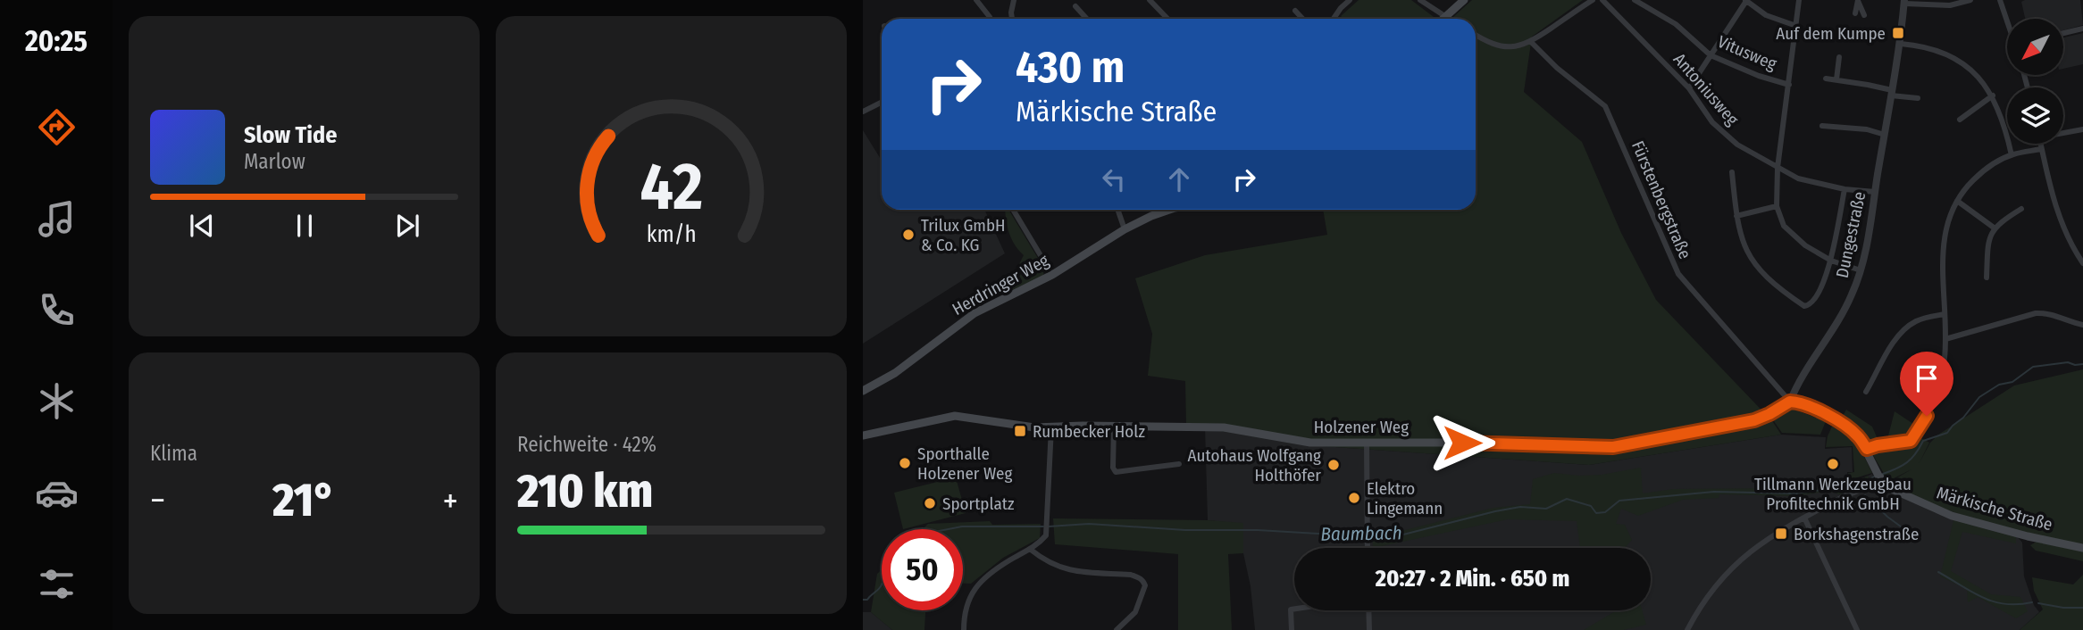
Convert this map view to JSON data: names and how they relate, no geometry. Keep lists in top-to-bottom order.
{
  "streets": {
    "main road": ["Herdringer Weg", "Holzener Weg", "Märkische Straße"],
    "street": [
      "Vitusweg",
      "Antoniusweg",
      "Fürstenbergstraße",
      "Dungestraße"
    ]
  },
  "crossings": [
    ["Antoniusweg", "Dungestraße"],
    ["Fürstenbergstraße", "Dungestraße"],
    ["Fürstenbergstraße", "Holzener Weg"],
    ["Dungestraße", "Holzener Weg"]
  ],
  "water": ["Baumbach"],
  "places": {
    "transit": ["Auf dem Kumpe", "Rumbecker Holz", "Borkshagenstraße"],
    "other": [
      "Trilux GmbH & Co. KG",
      "Sporthalle Holzener Weg",
      "Tillmann Werkzeugbau Profiltechnik GmbH",
      "Autohaus Wolfgang Holthöfer",
      "Elektro Lingemann",
      "Sportplatz"
    ]
  },
  "north": "bottom left",
  "page": {
    "tabs": "20:25",
    "turn": ["430 m", "Märkische Straße"],
    "song": ["Slow Tide", "Marlow"],
    "tile": [
      "Klima",
      ["Reichweite · 42%", "210 km"]
    ],
    "heat": ["−", "21°", "+"],
    "limit": "50",
    "trip": "20:27 · 2 Min. · 650 m",
    "gauge": ["42", "km/h"]
  }
}
